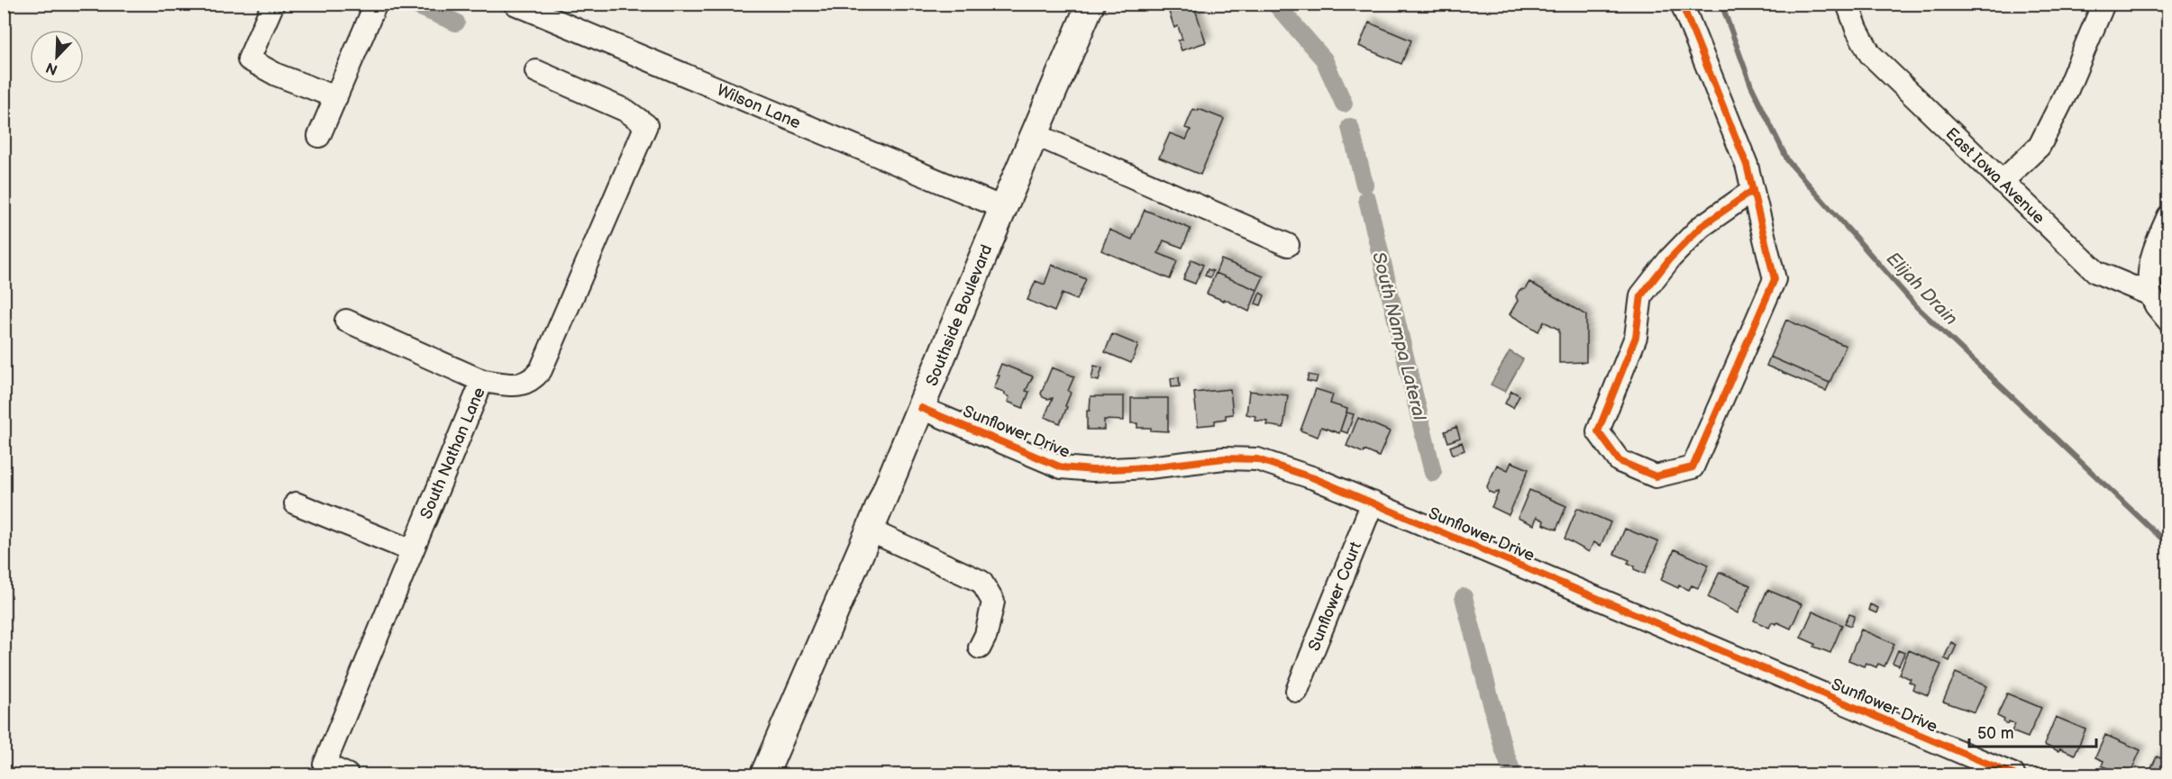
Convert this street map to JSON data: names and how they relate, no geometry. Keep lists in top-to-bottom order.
{
  "streets": {
    "main road": ["Southside Boulevard"],
    "street": [
      "Wilson Lane",
      "East Iowa Avenue",
      "Sunflower Drive",
      "South Nathan Lane",
      "Sunflower Court"
    ]
  },
  "crossings": [
    ["Wilson Lane", "Southside Boulevard"],
    ["Southside Boulevard", "Sunflower Drive"],
    ["Sunflower Drive", "Sunflower Court"]
  ],
  "water": ["Elijah Drain", "South Nampa Lateral"],
  "scale_bar": "50 m",
  "north": "bottom left"
}
